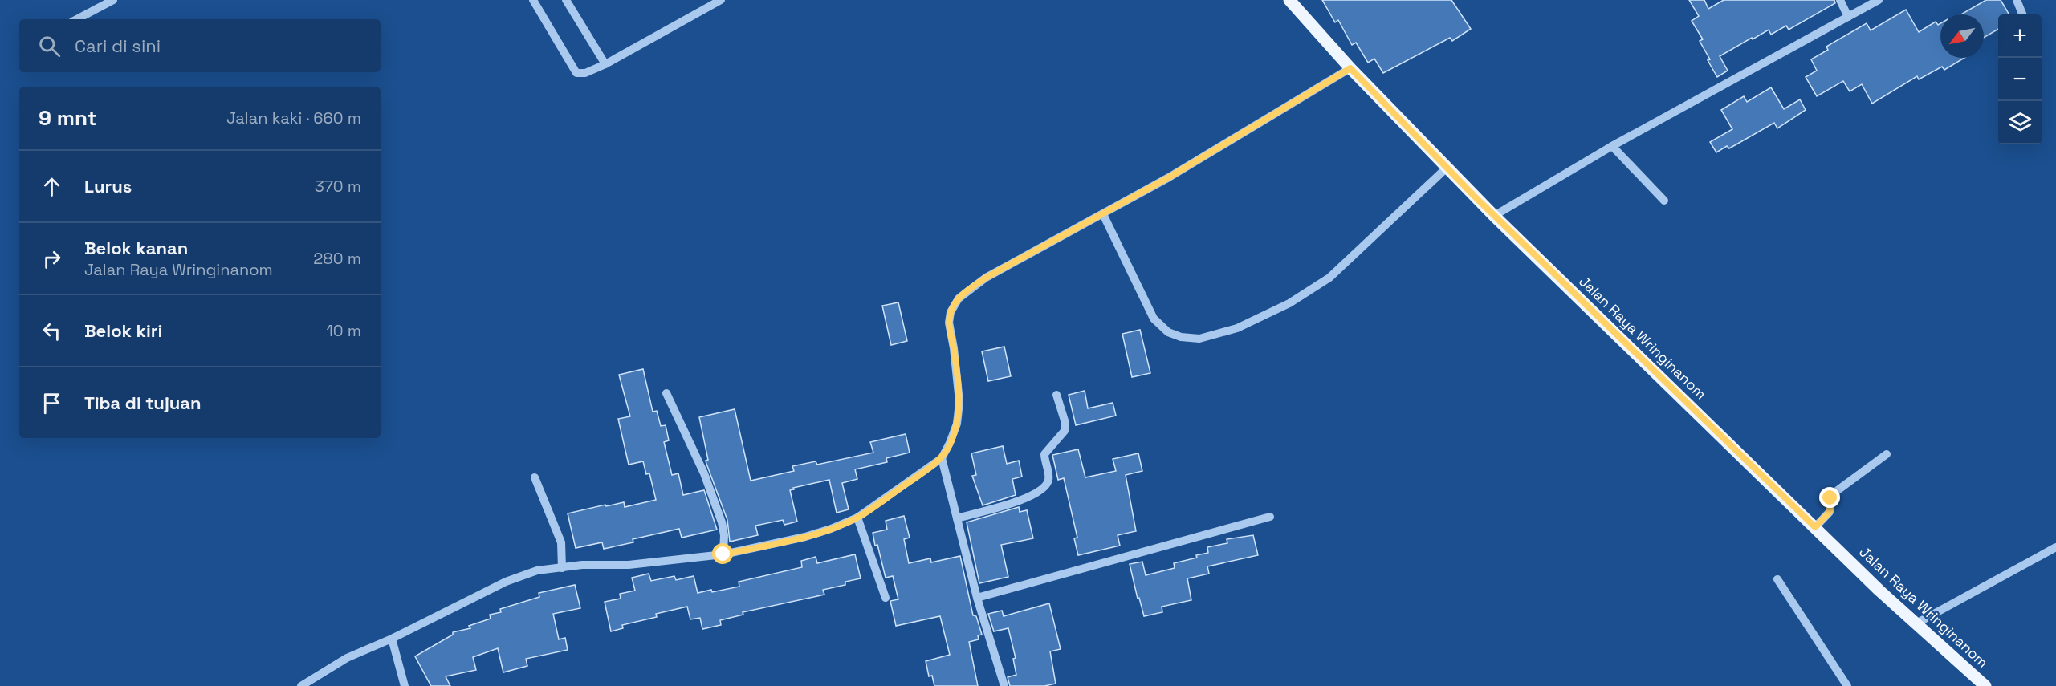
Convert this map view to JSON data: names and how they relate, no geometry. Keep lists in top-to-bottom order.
{
  "streets": {
    "main road": ["Jalan Raya Wringinanom"]
  },
  "north": "bottom left",
  "page": {
    "map_buttons": ["+", "−"],
    "search": "Cari di sini",
    "heading": ["9 mnt", "Jalan kaki · 660 m"],
    "list": [
      ["Lurus", "370 m"],
      ["Belok kanan", "Jalan Raya Wringinanom", "280 m"],
      ["Belok kiri", "10 m"],
      "Tiba di tujuan"
    ]
  }
}
